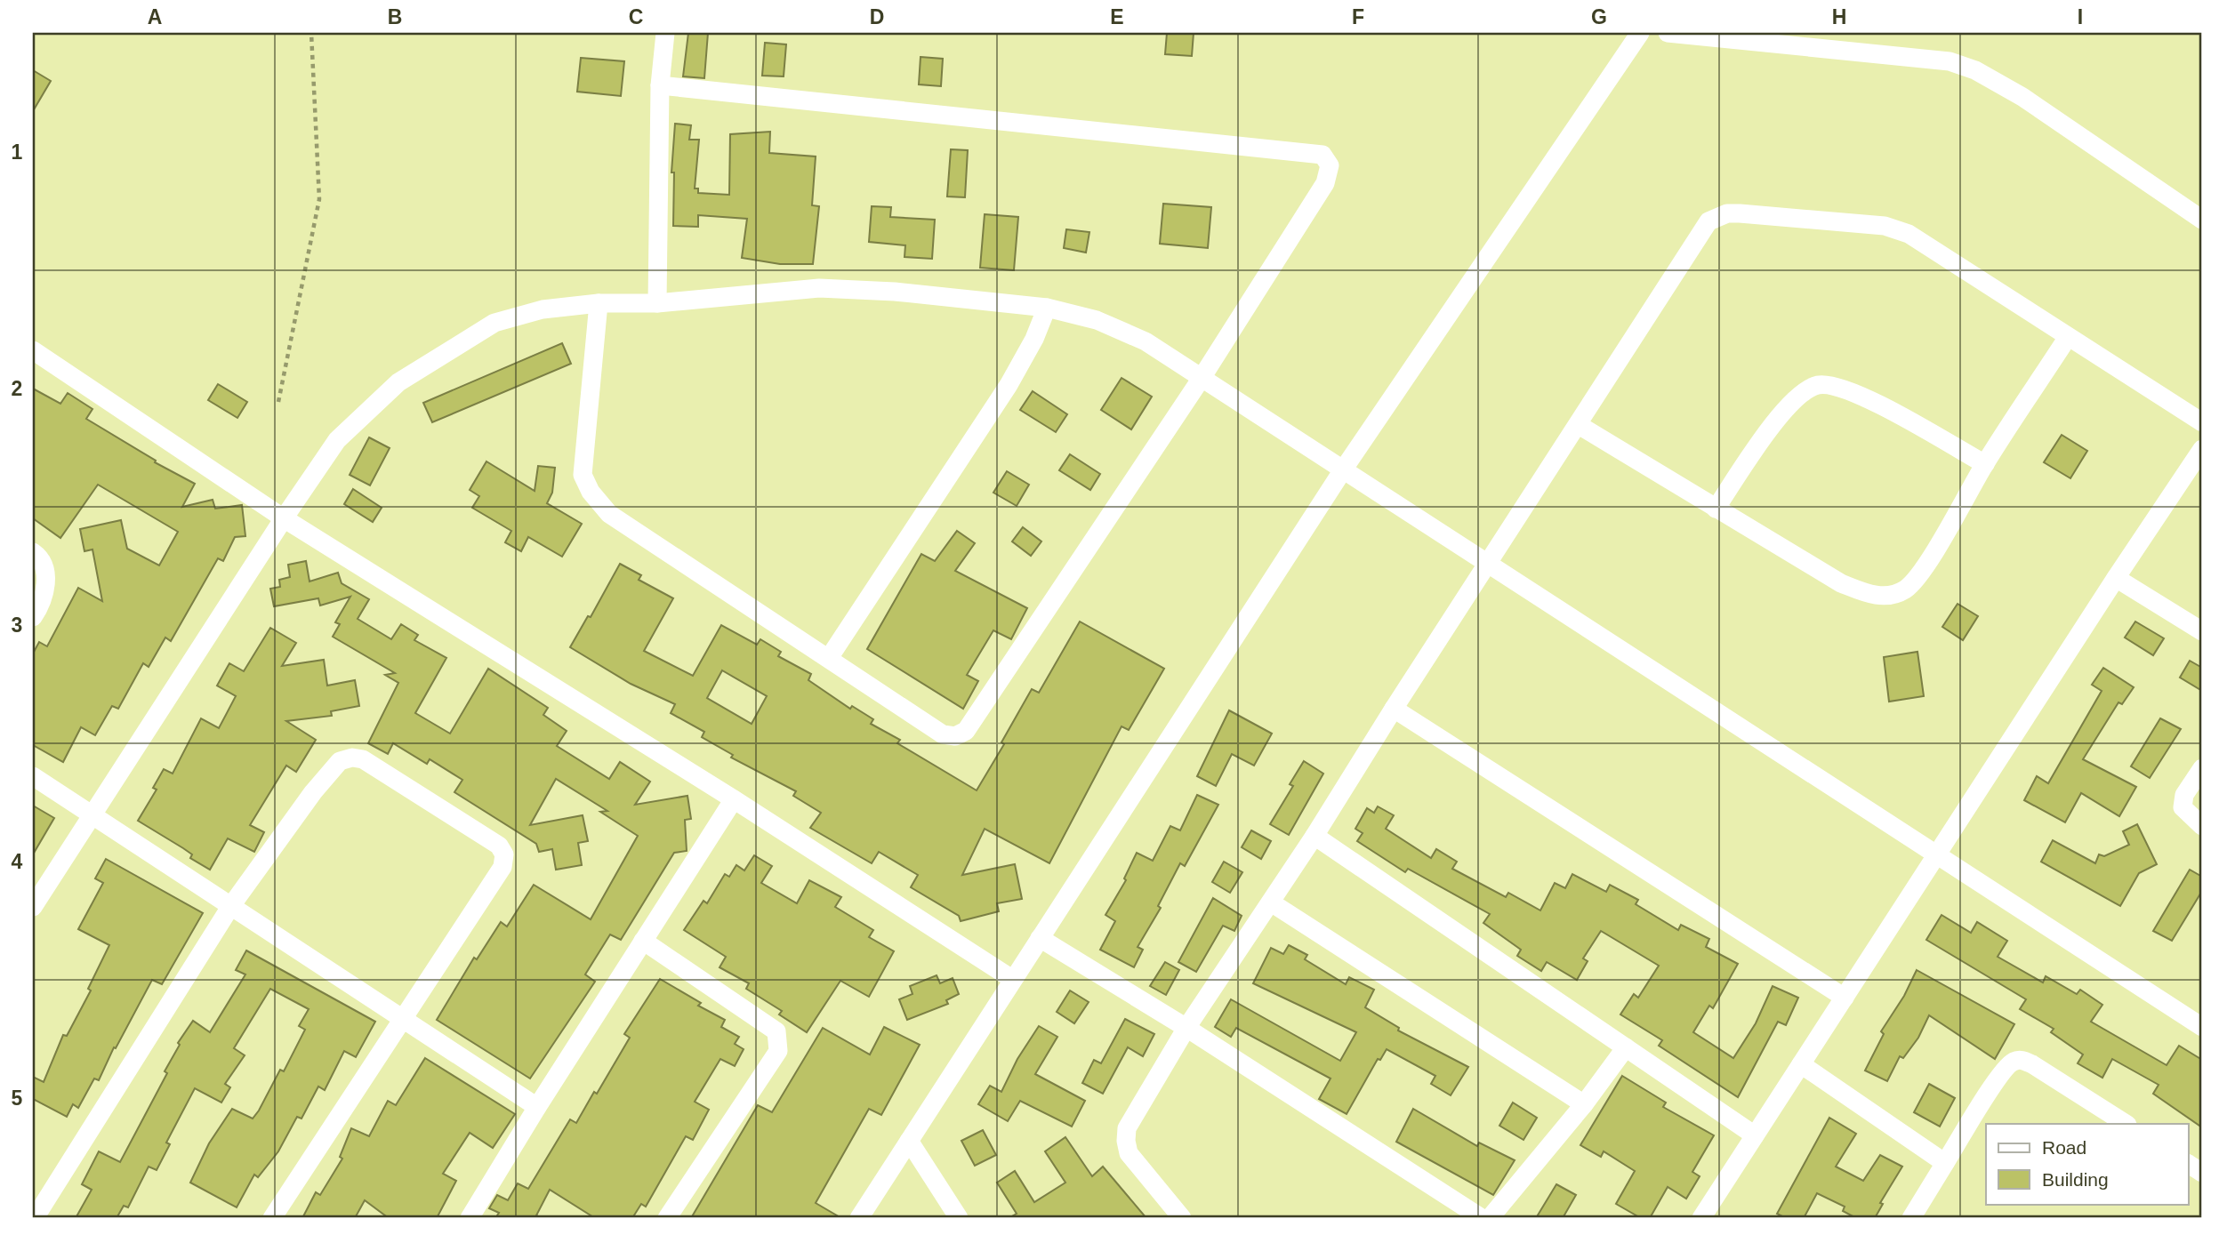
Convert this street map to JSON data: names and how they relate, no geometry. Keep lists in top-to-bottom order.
{
  "legend": ["Road", "Building"],
  "grid": {
    "columns": [
      "A",
      "B",
      "C",
      "D",
      "E",
      "F",
      "G",
      "H",
      "I"
    ],
    "rows": [
      "1",
      "2",
      "3",
      "4",
      "5"
    ]
  }
}
